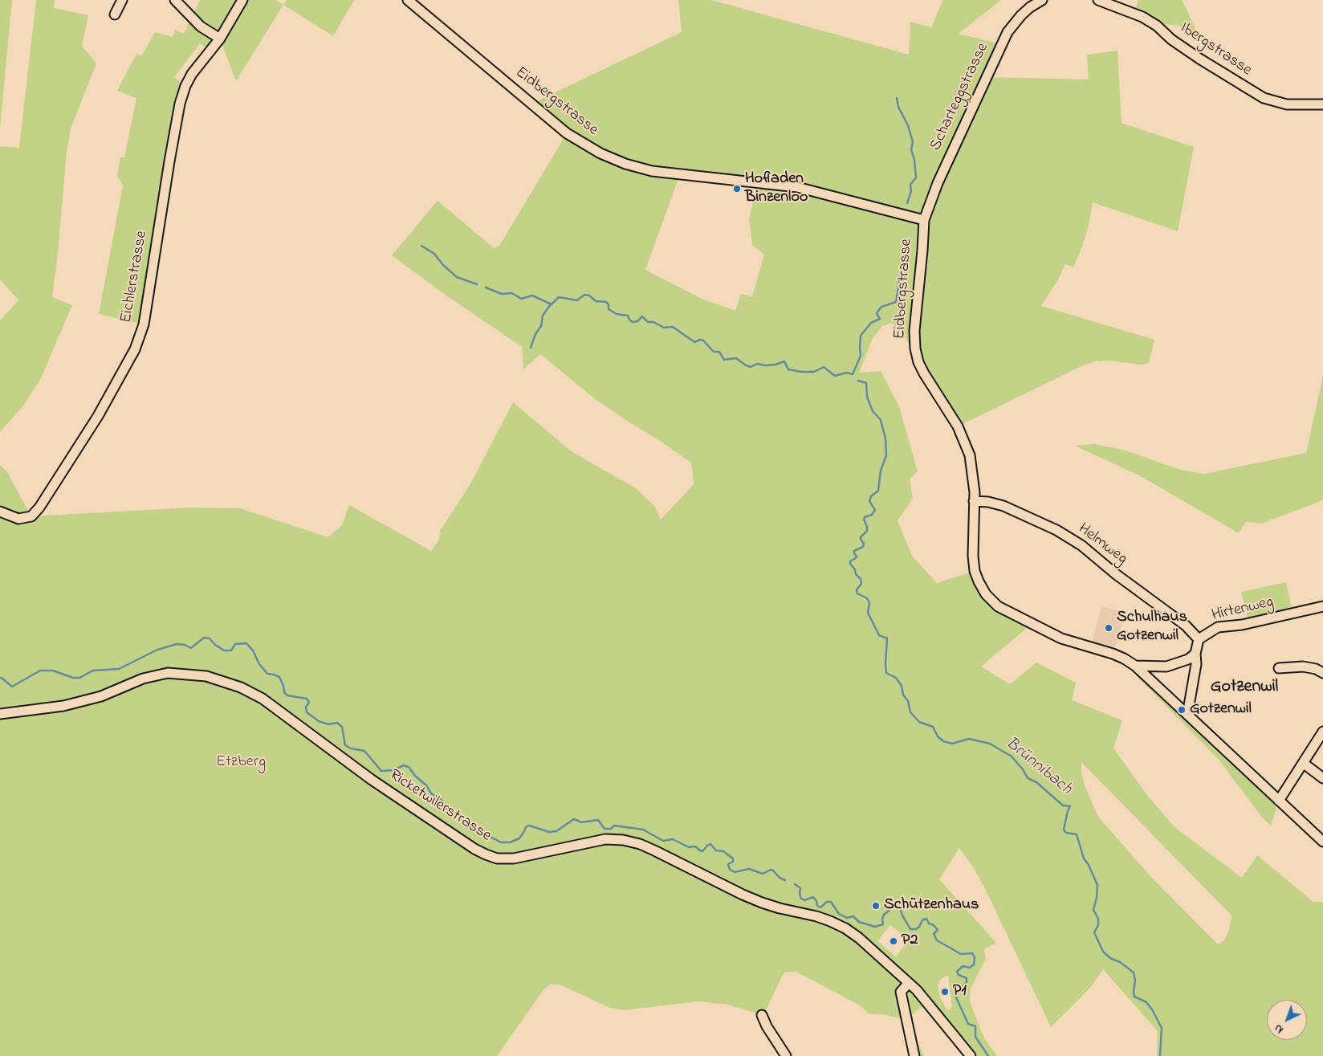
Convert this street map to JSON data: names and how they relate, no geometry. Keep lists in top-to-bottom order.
{
  "streets": {
    "street": [
      "Ibergstrasse",
      "Scharteggstrasse",
      "Eidbergstrasse",
      "Eichlerstrasse",
      "Helmweg",
      "Hirtenweg",
      "Ricketwilerstrasse"
    ]
  },
  "crossings": [
    ["Scharteggstrasse", "Eidbergstrasse"],
    ["Eidbergstrasse", "Helmweg"],
    ["Eidbergstrasse", "Hirtenweg"],
    ["Helmweg", "Hirtenweg"]
  ],
  "districts": ["Gotzenwil"],
  "water": ["Brünnibach"],
  "parks": ["Etzberg"],
  "places": [
    "Hofladen Binzenloo",
    "Schulhaus Gotzenwil",
    "Gotzenwil",
    "Schützenhaus",
    "P2",
    "P1"
  ],
  "north": "bottom left"
}
